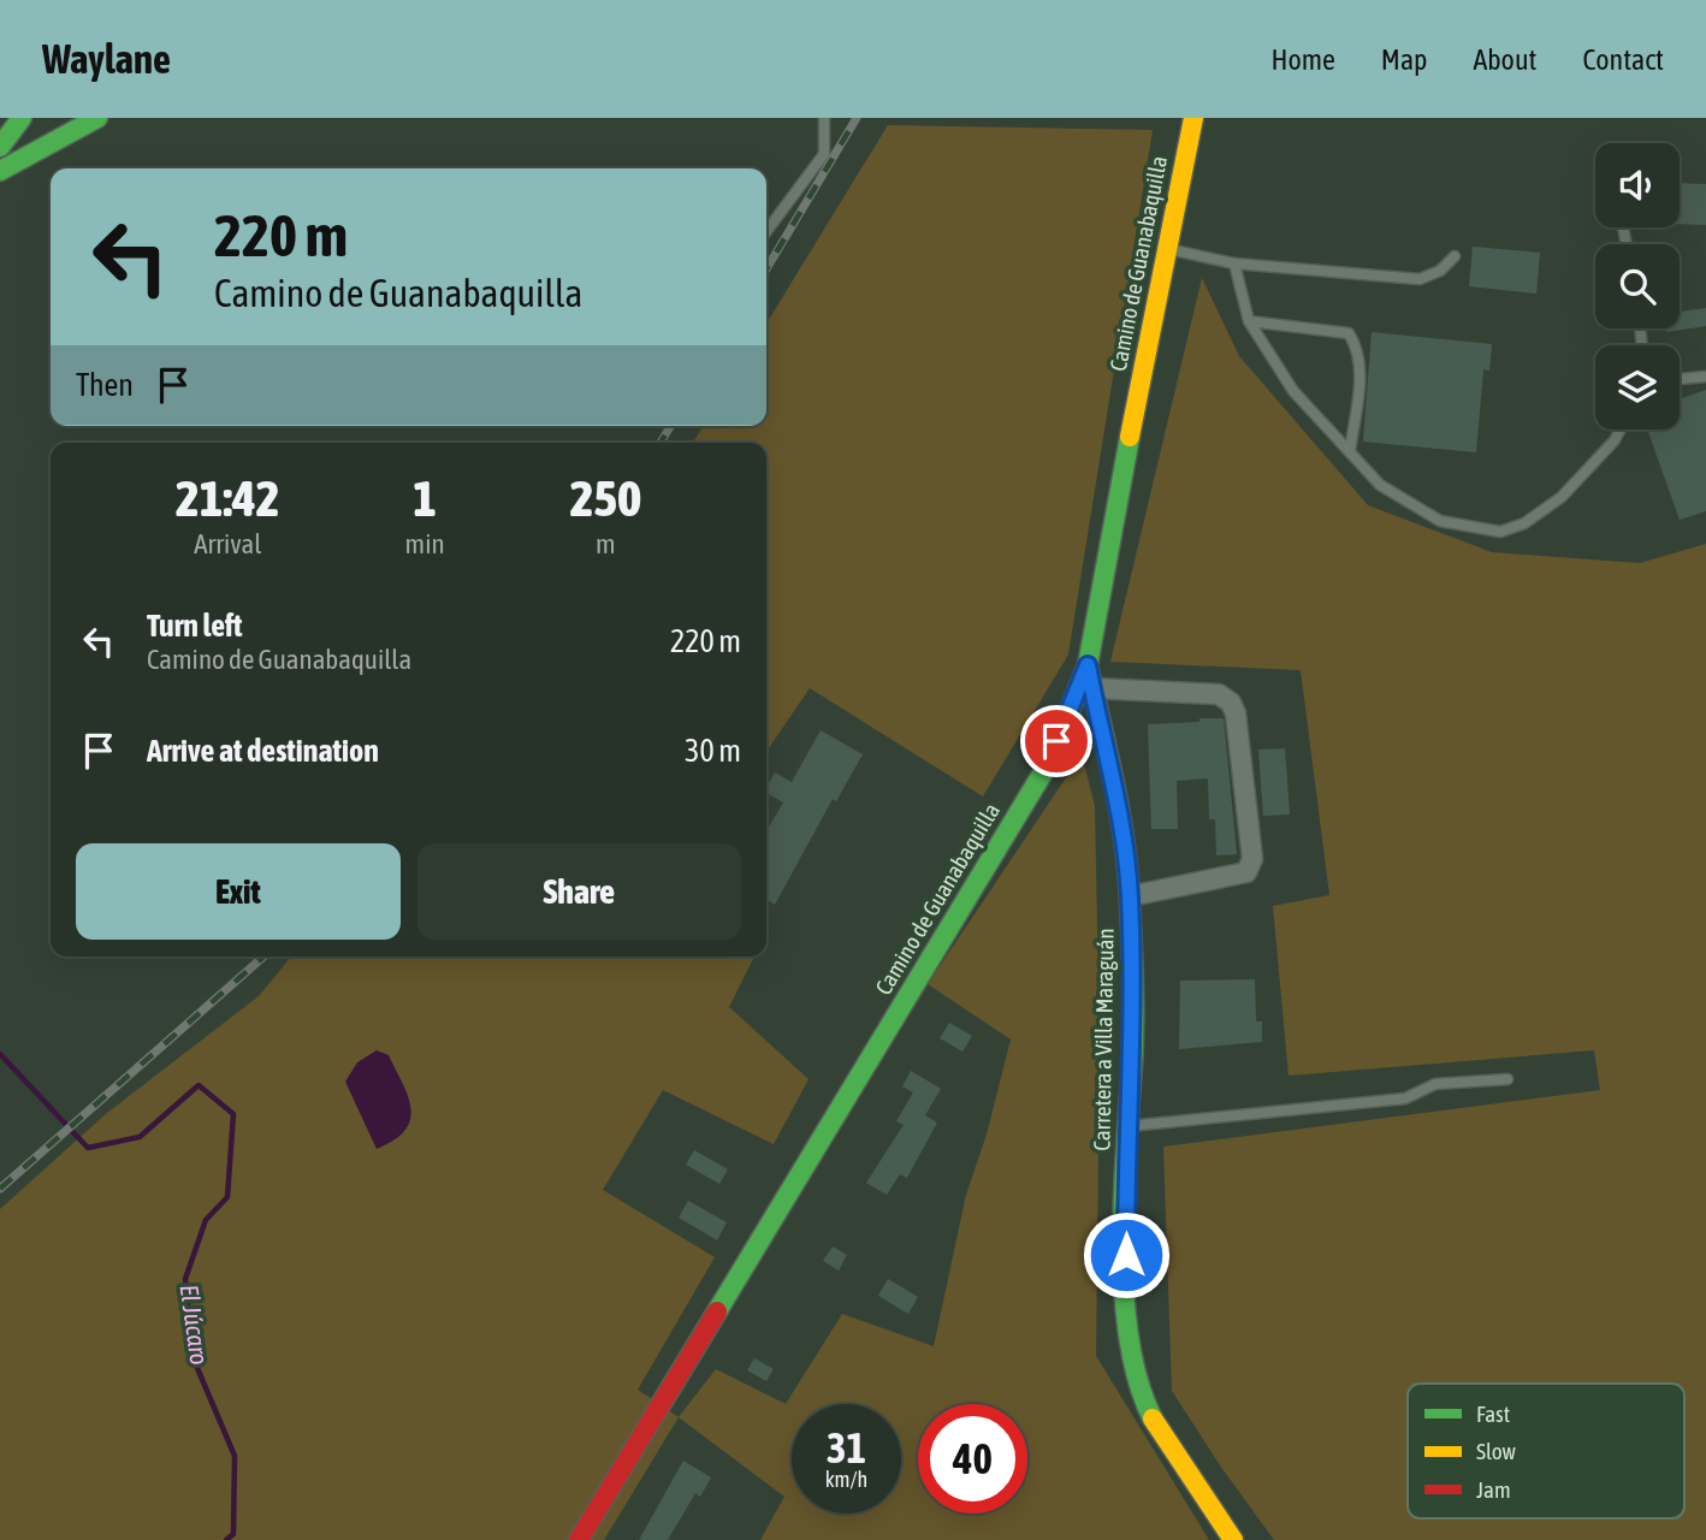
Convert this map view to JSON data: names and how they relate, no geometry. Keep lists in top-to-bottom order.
{
  "streets": {
    "main road": ["Camino de Guanabaquilla", "Carretera a Villa Maraguán"]
  },
  "crossings": [
    ["Camino de Guanabaquilla", "Carretera a Villa Maraguán"]
  ],
  "water": ["El Júcaro"],
  "legend": ["Fast", "Slow", "Jam"],
  "page": {
    "header": "Waylane",
    "nav": [
      "Home",
      "Map",
      "About",
      "Contact"
    ],
    "turn": ["220 m", "Camino de Guanabaquilla"],
    "then": "Then",
    "eta": [
      "21:42",
      "Arrival",
      "1",
      "min",
      "250",
      "m"
    ],
    "list": [
      {
        "name": "Turn left",
        "note": "Camino de Guanabaquilla",
        "value": "220 m"
      },
      {
        "name": "Arrive at destination",
        "value": "30 m"
      }
    ],
    "buttons": ["Exit", "Share"],
    "speed": "31 km/h",
    "limit": "40"
  }
}
